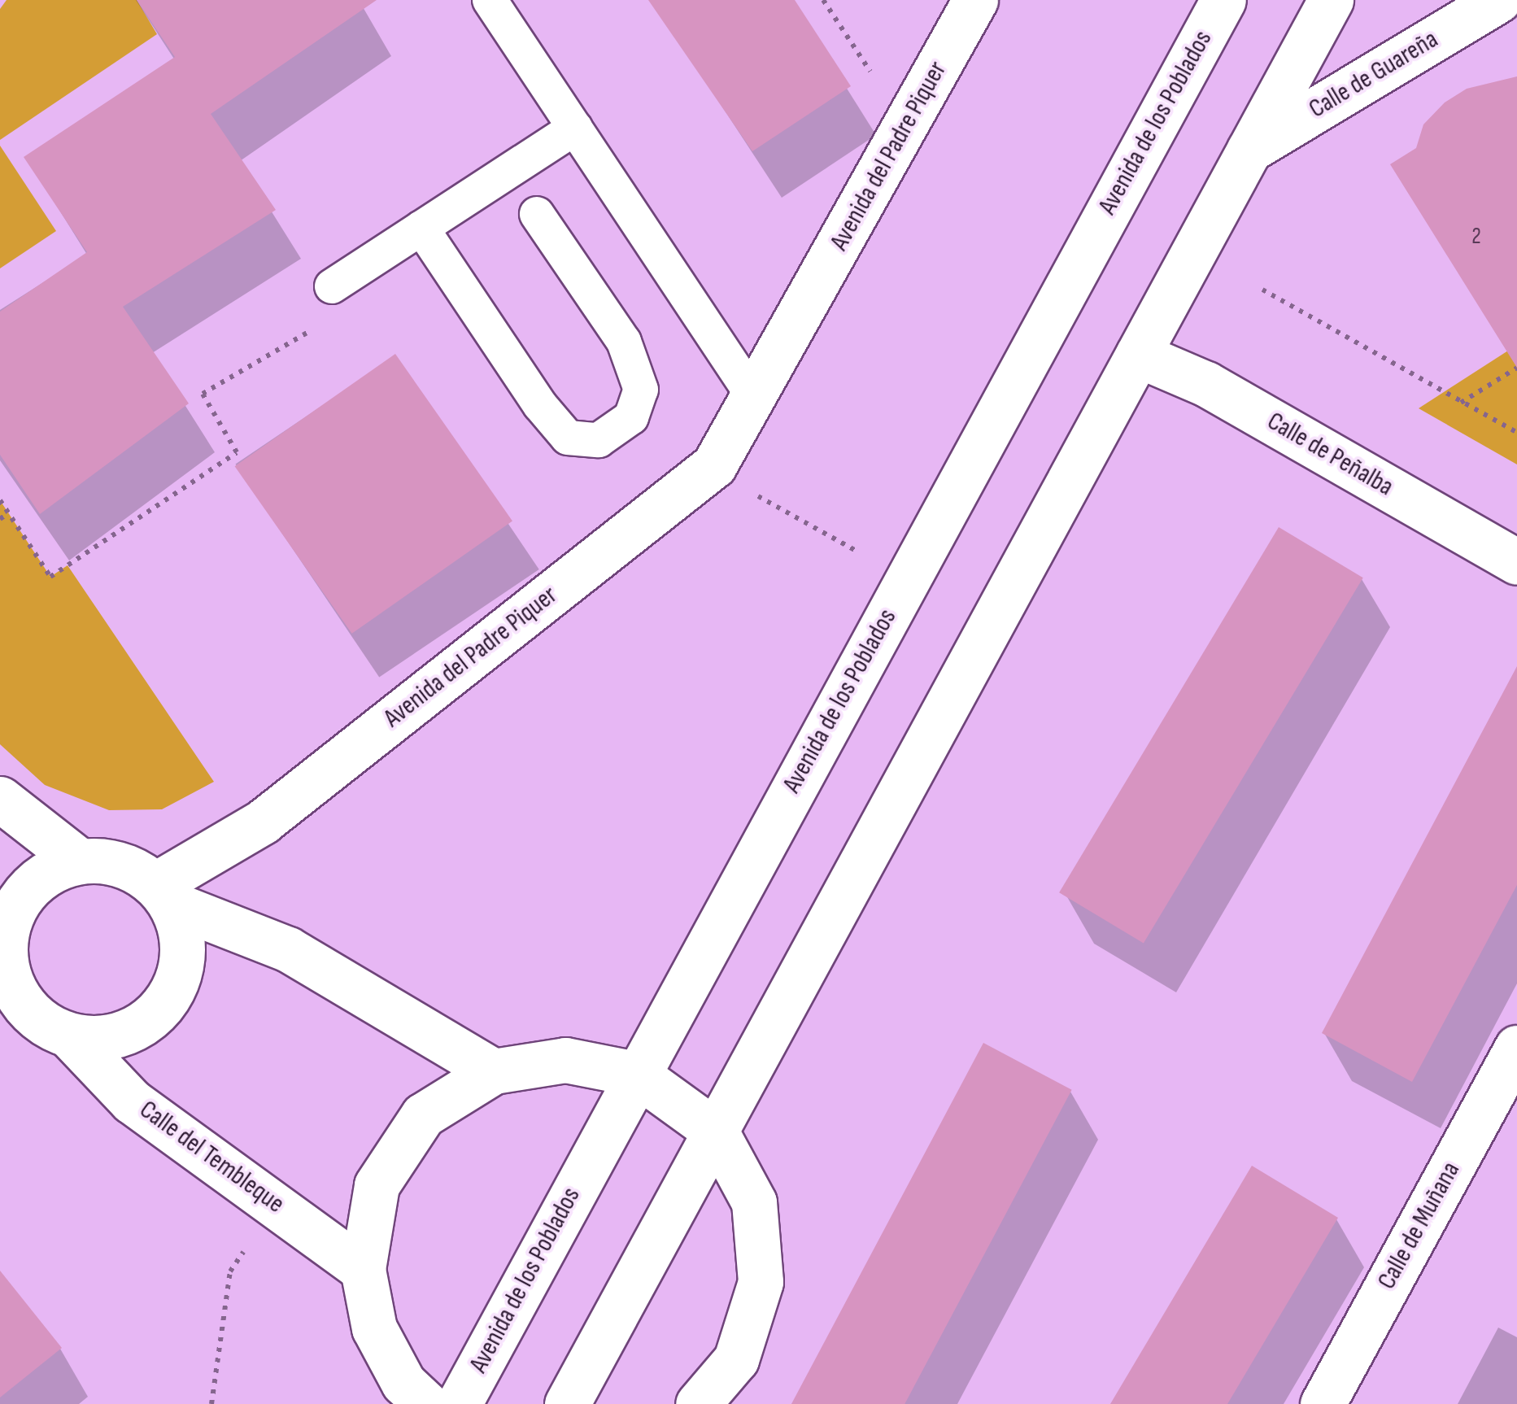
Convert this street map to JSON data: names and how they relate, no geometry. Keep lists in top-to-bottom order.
{
  "streets": {
    "street": [
      "Calle de Guareña",
      "Avenida de los Poblados",
      "Avenida del Padre Piquer",
      "Calle de Peñalba",
      "Calle del Tembleque",
      "Calle de Muñana"
    ]
  },
  "crossings": [
    ["Avenida del Padre Piquer", "Calle del Tembleque"]
  ],
  "house_numbers": ["2"]
}
